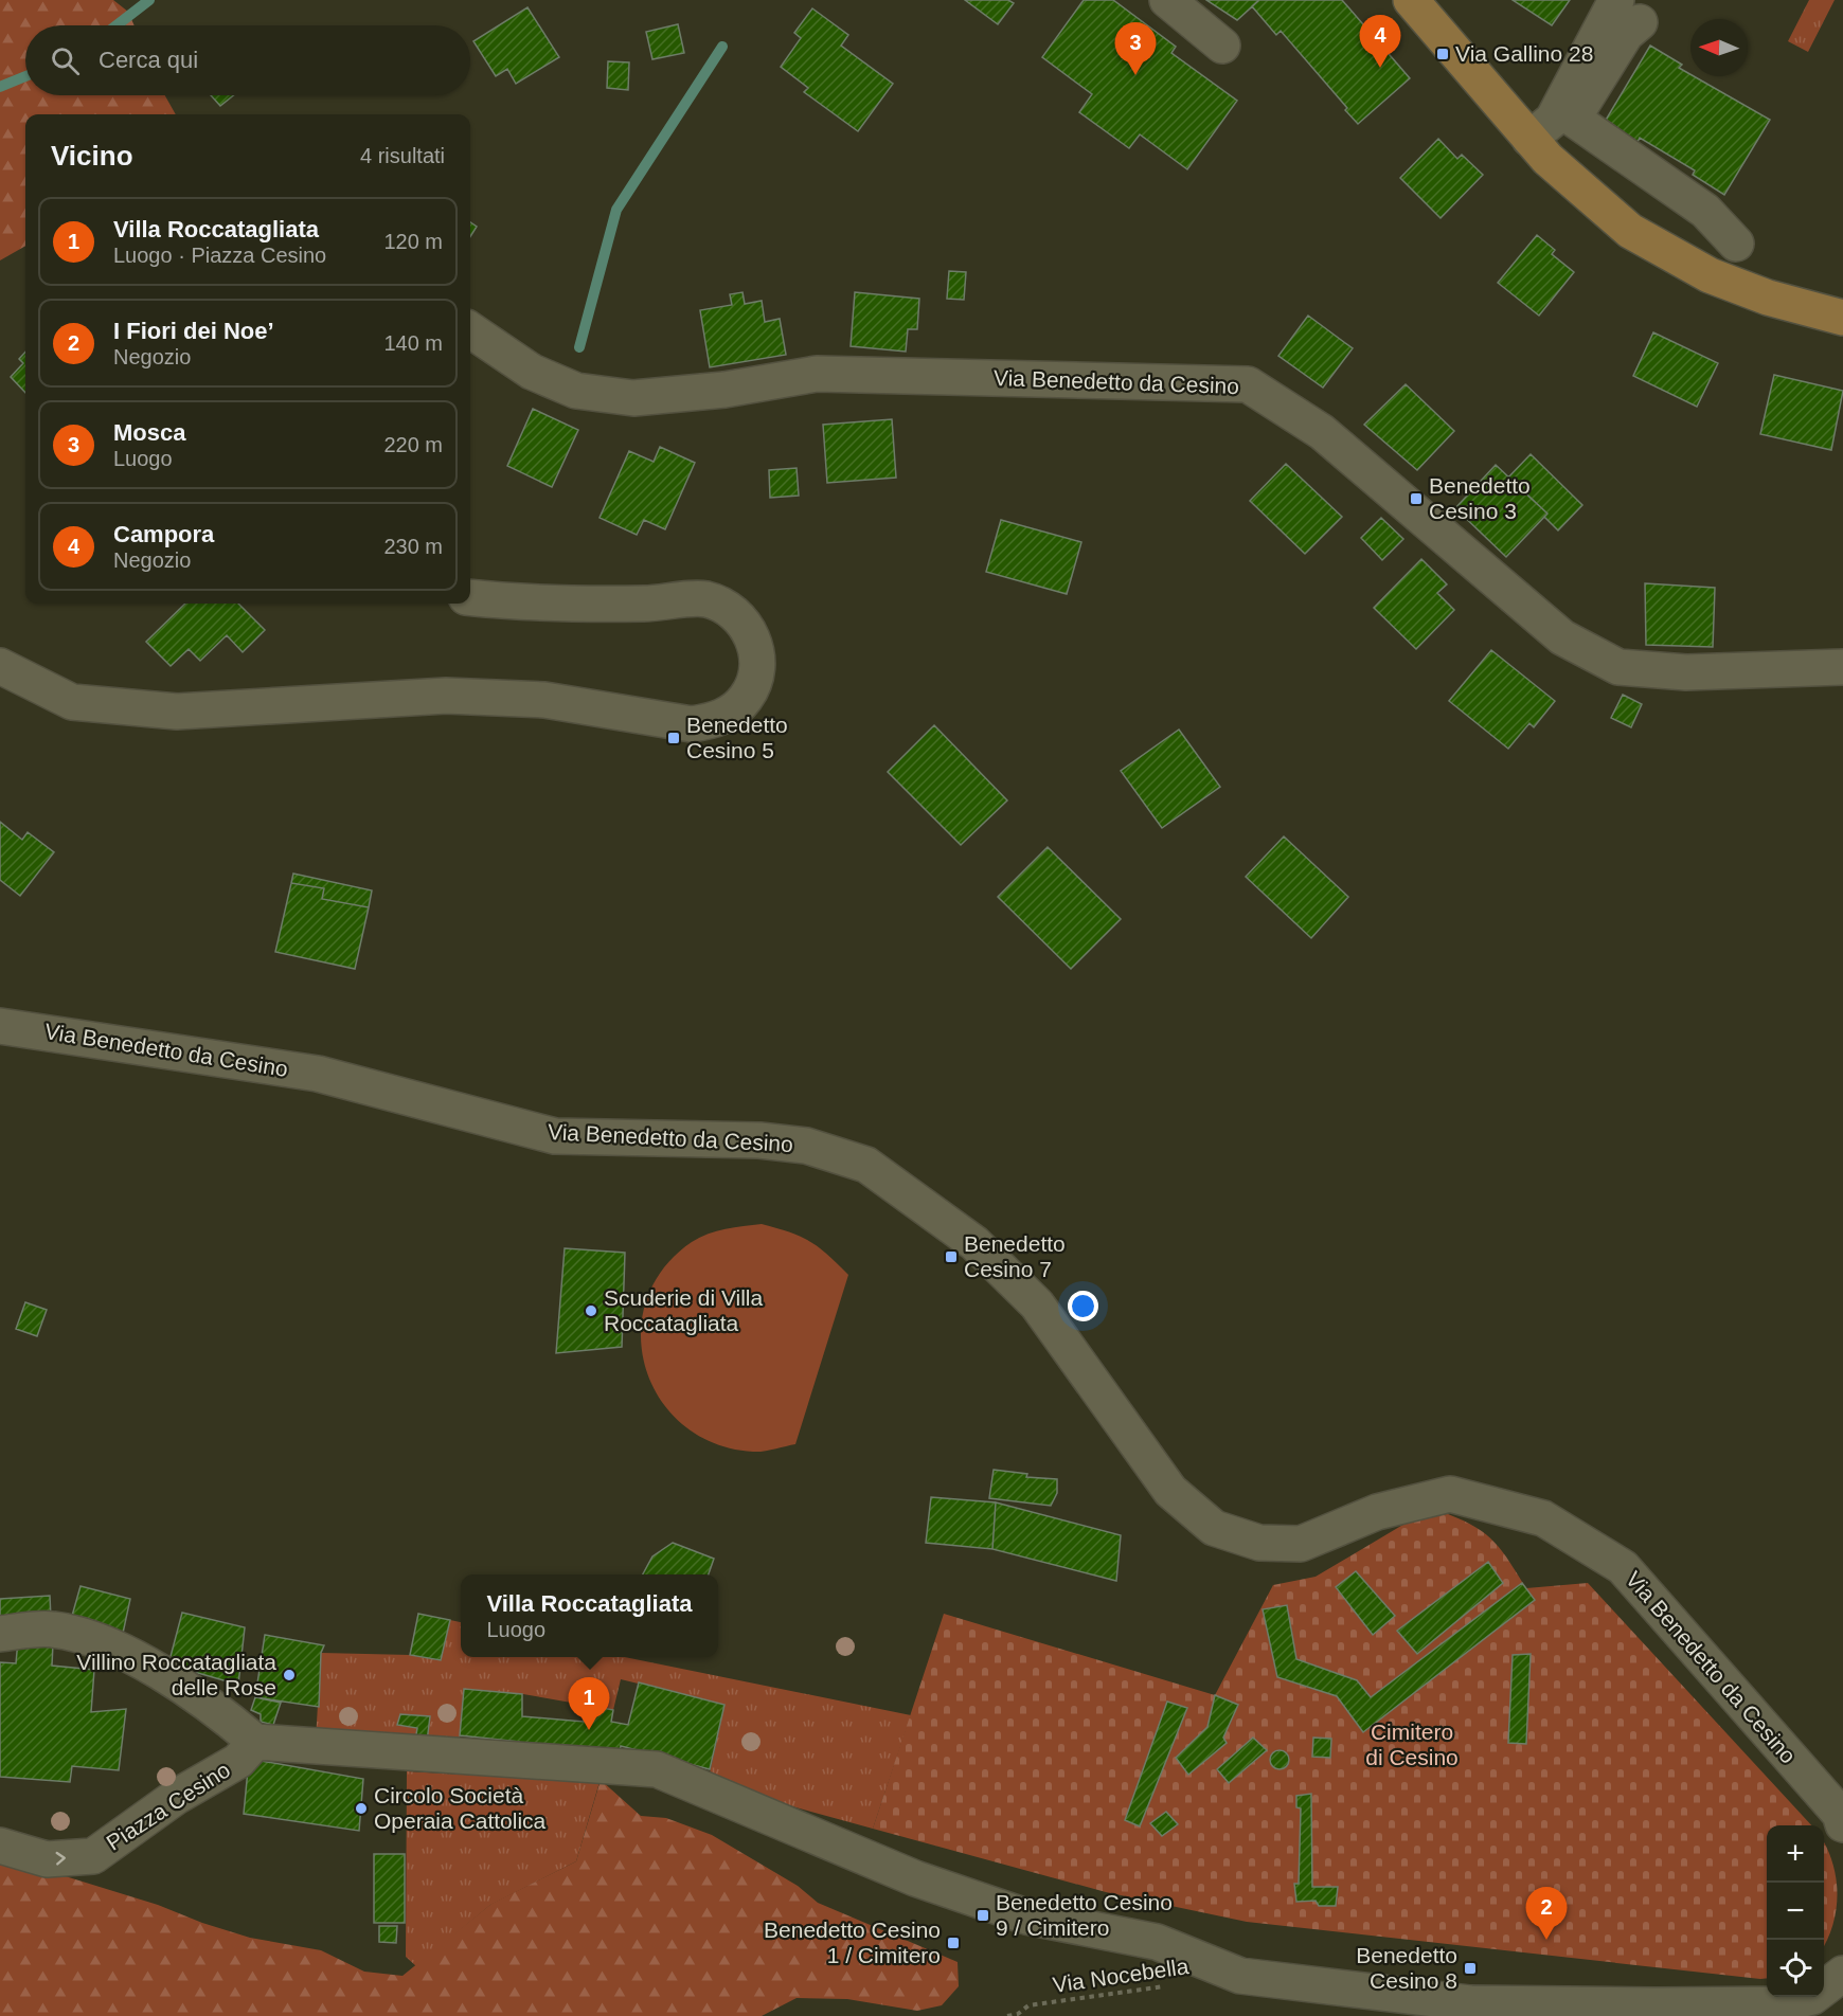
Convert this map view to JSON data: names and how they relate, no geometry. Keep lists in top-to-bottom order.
{
  "streets": {
    "street": ["Via Benedetto da Cesino", "Piazza Cesino"],
    "path": ["Via Nocebella"]
  },
  "one_way": ["Piazza Cesino"],
  "parks": ["Cimitero di Cesino"],
  "places": {
    "transit": [
      "Via Gallino 28",
      "Benedetto Cesino 3",
      "Benedetto Cesino 5",
      "Benedetto Cesino 7",
      "Benedetto Cesino 9 / Cimitero",
      "Benedetto Cesino 1 / Cimitero",
      "Benedetto Cesino 8"
    ],
    "other": ["Scuderie di Villa Roccatagliata", "Villino Roccatagliata delle Rose", "Circolo Società Operaia Cattolica"]
  },
  "north": "left",
  "page": {
    "pins": [
      "4",
      "3",
      "1",
      "2"
    ],
    "search": "Cerca qui",
    "heading": ["Vicino", "4 risultati"],
    "list": [
      {
        "mark": "1",
        "name": "Villa Roccatagliata",
        "note": "Luogo · Piazza Cesino",
        "value": "120 m"
      },
      {
        "mark": "2",
        "name": "I Fiori dei Noe’",
        "note": "Negozio",
        "value": "140 m"
      },
      {
        "mark": "3",
        "name": "Mosca",
        "note": "Luogo",
        "value": "220 m"
      },
      {
        "mark": "4",
        "name": "Campora",
        "note": "Negozio",
        "value": "230 m"
      }
    ],
    "popup": ["Villa Roccatagliata", "Luogo"],
    "map_buttons": ["+", "−"]
  }
}
